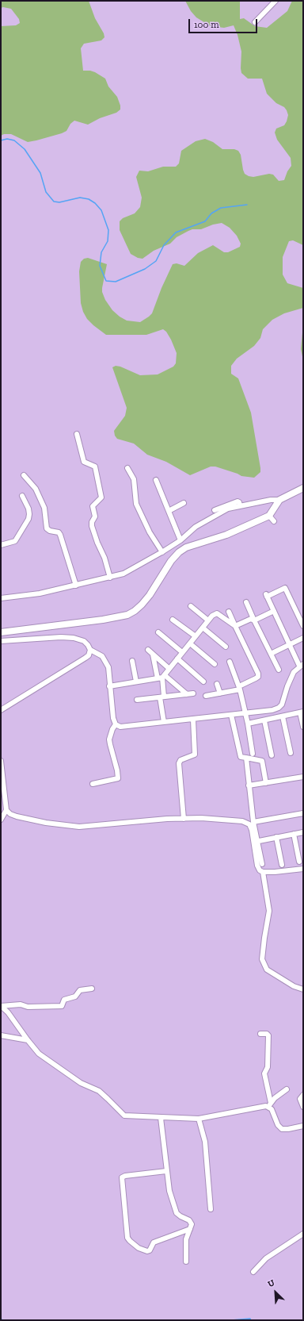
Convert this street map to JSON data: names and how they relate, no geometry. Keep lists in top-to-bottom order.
{
  "scale_bar": "100 m",
  "north": "top left"
}
